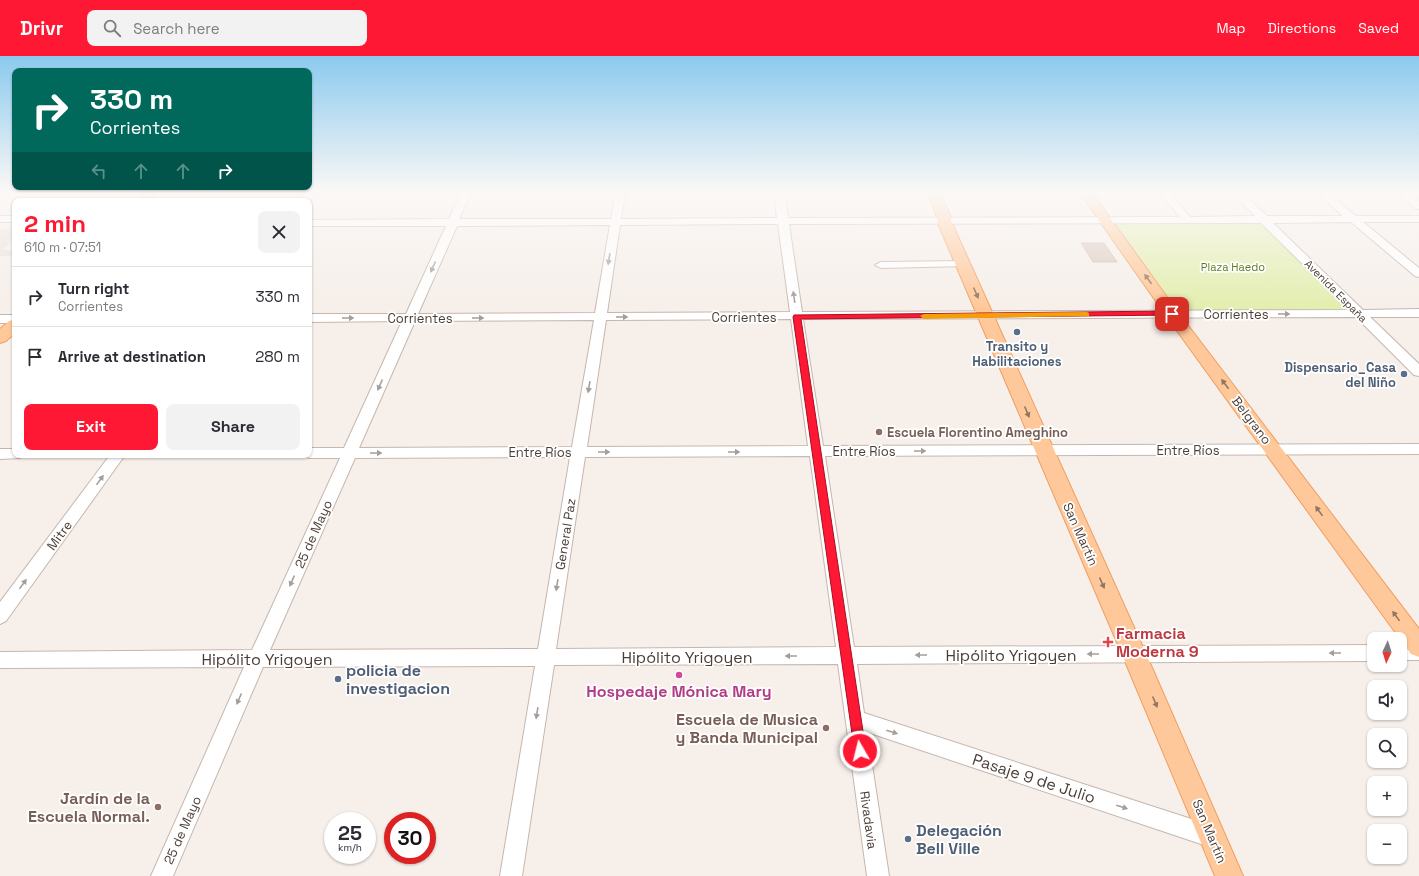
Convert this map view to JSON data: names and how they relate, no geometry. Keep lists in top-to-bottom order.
{
  "streets": {
    "main road": ["Belgrano", "San Martín"],
    "street": [
      "Avenida España",
      "Corrientes",
      "Entre Ríos",
      "25 de Mayo",
      "General Paz",
      "Mitre",
      "Hipólito Yrigoyen",
      "Pasaje 9 de Julio",
      "Rivadavia"
    ]
  },
  "crossings": [
    ["Avenida España", "Corrientes"],
    ["Corrientes", "Belgrano"],
    ["Corrientes", "25 de Mayo"],
    ["Corrientes", "General Paz"],
    ["Corrientes", "San Martín"],
    ["Corrientes", "Rivadavia"],
    ["Belgrano", "Entre Ríos"],
    ["Entre Ríos", "25 de Mayo"],
    ["Entre Ríos", "General Paz"],
    ["Entre Ríos", "San Martín"],
    ["Entre Ríos", "Rivadavia"],
    ["25 de Mayo", "Hipólito Yrigoyen"],
    ["General Paz", "Hipólito Yrigoyen"],
    ["San Martín", "Hipólito Yrigoyen"],
    ["San Martín", "Pasaje 9 de Julio"],
    ["Hipólito Yrigoyen", "Rivadavia"],
    ["Pasaje 9 de Julio", "Rivadavia"]
  ],
  "one_way": [
    "Corrientes",
    "Belgrano",
    "Entre Ríos",
    "25 de Mayo",
    "General Paz",
    "San Martín",
    "Mitre",
    "Hipólito Yrigoyen",
    "Pasaje 9 de Julio"
  ],
  "parks": ["Plaza Haedo"],
  "places": {
    "other": [
      "Transito y Habilitaciones",
      "Dispensario_Casa del Niño",
      "Escuela Florentino Ameghino",
      "Hospedaje Mónica Mary",
      "policia de investigacion",
      "Escuela de Musica y Banda Municipal",
      "Jardín de la Escuela Normal.",
      "Delegación Bell Ville"
    ],
    "health": ["Farmacia Moderna 9"]
  },
  "north": "bottom",
  "page": {
    "header": "Drivr",
    "search": "Search here",
    "nav": ["Map", "Directions", "Saved"],
    "turn": ["330 m", "Corrientes"],
    "heading": ["2 min", "610 m · 07:51"],
    "list": [
      {
        "name": "Turn right",
        "note": "Corrientes",
        "value": "330 m"
      },
      {
        "name": "Arrive at destination",
        "value": "280 m"
      }
    ],
    "buttons": ["Exit", "Share"],
    "map_buttons": ["+", "−"],
    "speed": "25 km/h",
    "limit": "30"
  }
}
